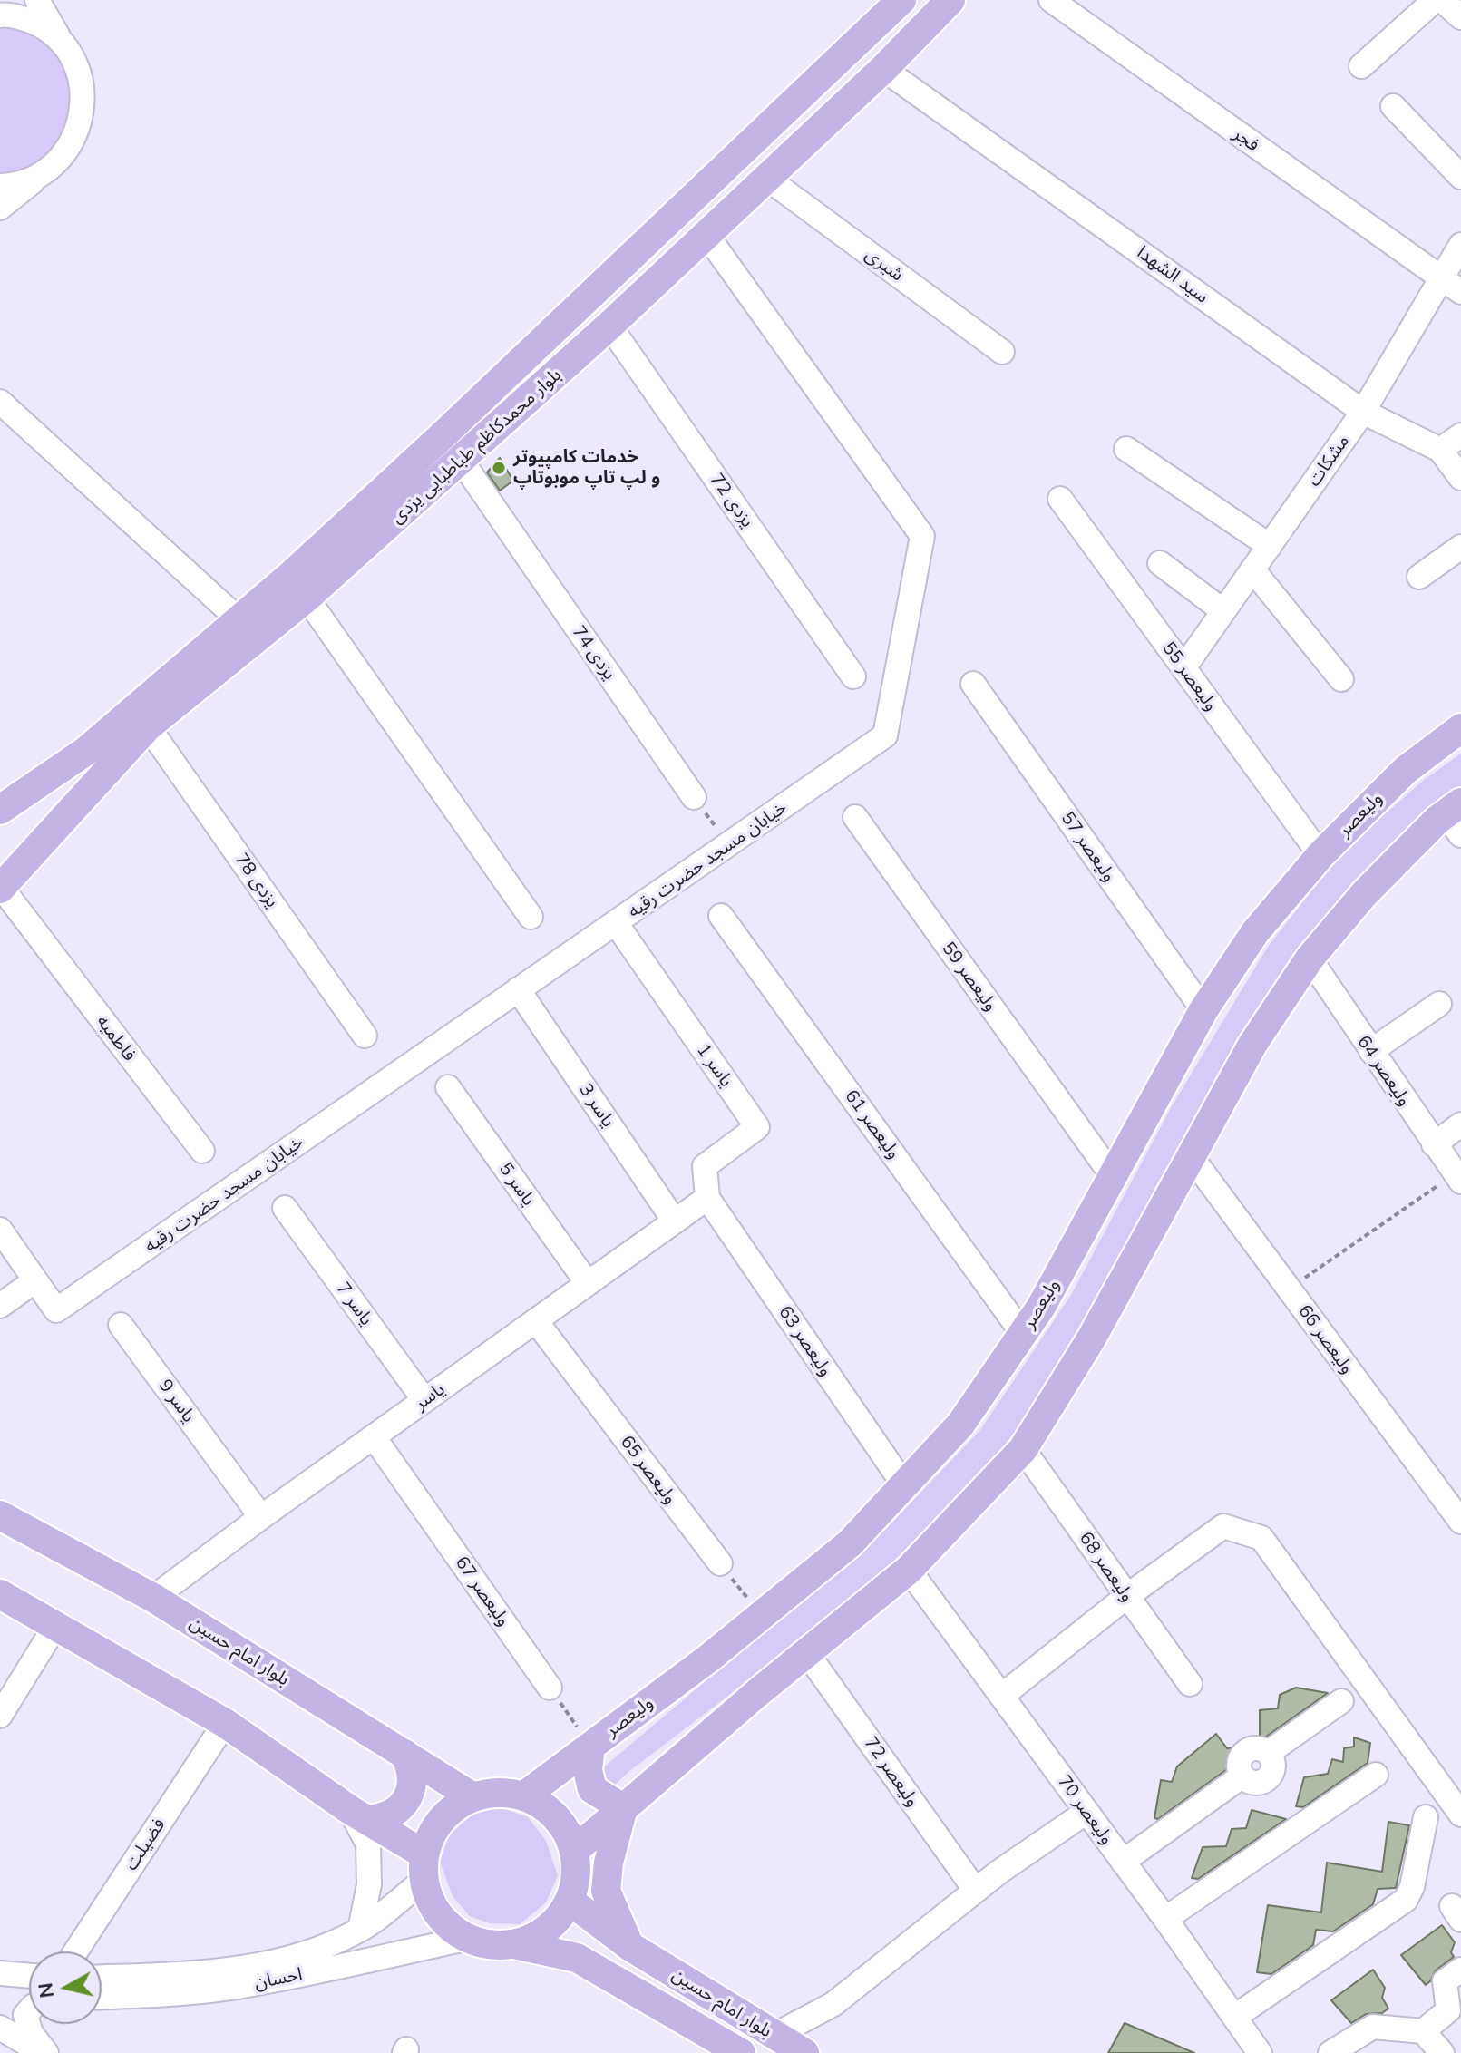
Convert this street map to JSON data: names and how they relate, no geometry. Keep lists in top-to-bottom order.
{
  "streets": {
    "main road": ["بلوار محمدکاظم طباطبایی یزدی", "ولیعصر", "بلوار امام حسین"],
    "street": [
      "فجر",
      "شیری",
      "سید الشهدا",
      "مشکات",
      "یزدی 72",
      "یزدی 74",
      "ولیعصر 55",
      "ولیعصر 57",
      "خیابان مسجد حضرت رقیه",
      "یزدی 78",
      "ولیعصر 59",
      "فاطمیه",
      "یاسر 1",
      "ولیعصر 64",
      "یاسر 3",
      "ولیعصر 61",
      "یاسر 5",
      "یاسر 7",
      "ولیعصر 66",
      "ولیعصر 63",
      "یاسر",
      "یاسر 9",
      "ولیعصر 65",
      "ولیعصر 68",
      "ولیعصر 67",
      "ولیعصر 72",
      "ولیعصر 70",
      "فضیلت",
      "احسان"
    ]
  },
  "crossings": [
    ["فجر", "مشکات"],
    ["شیری", "بلوار محمدکاظم طباطبایی یزدی"],
    ["سید الشهدا", "بلوار محمدکاظم طباطبایی یزدی"],
    ["سید الشهدا", "مشکات"],
    ["بلوار محمدکاظم طباطبایی یزدی", "یزدی 72"],
    ["بلوار محمدکاظم طباطبایی یزدی", "یزدی 74"],
    ["بلوار محمدکاظم طباطبایی یزدی", "خیابان مسجد حضرت رقیه"],
    ["بلوار محمدکاظم طباطبایی یزدی", "یزدی 78"],
    ["بلوار محمدکاظم طباطبایی یزدی", "فاطمیه"],
    ["مشکات", "ولیعصر 55"],
    ["ولیعصر 55", "ولیعصر"],
    ["ولیعصر", "ولیعصر 57"],
    ["ولیعصر", "ولیعصر 59"],
    ["ولیعصر", "ولیعصر 61"],
    ["ولیعصر", "ولیعصر 63"],
    ["ولیعصر", "بلوار امام حسین"],
    ["ولیعصر", "احسان"],
    ["خیابان مسجد حضرت رقیه", "یاسر 1"],
    ["خیابان مسجد حضرت رقیه", "یاسر 3"],
    ["یاسر 1", "ولیعصر 63"],
    ["یاسر 1", "یاسر"],
    ["یاسر 3", "یاسر"],
    ["یاسر 5", "یاسر"],
    ["یاسر 7", "یاسر"],
    ["ولیعصر 63", "یاسر"],
    ["یاسر", "یاسر 9"],
    ["یاسر", "ولیعصر 65"],
    ["یاسر", "ولیعصر 67"],
    ["یاسر", "بلوار امام حسین"],
    ["بلوار امام حسین", "احسان"]
  ],
  "places": ["خدمات کامپیوتر و لپ تاپ موبوتاپ"],
  "north": "left"
}
